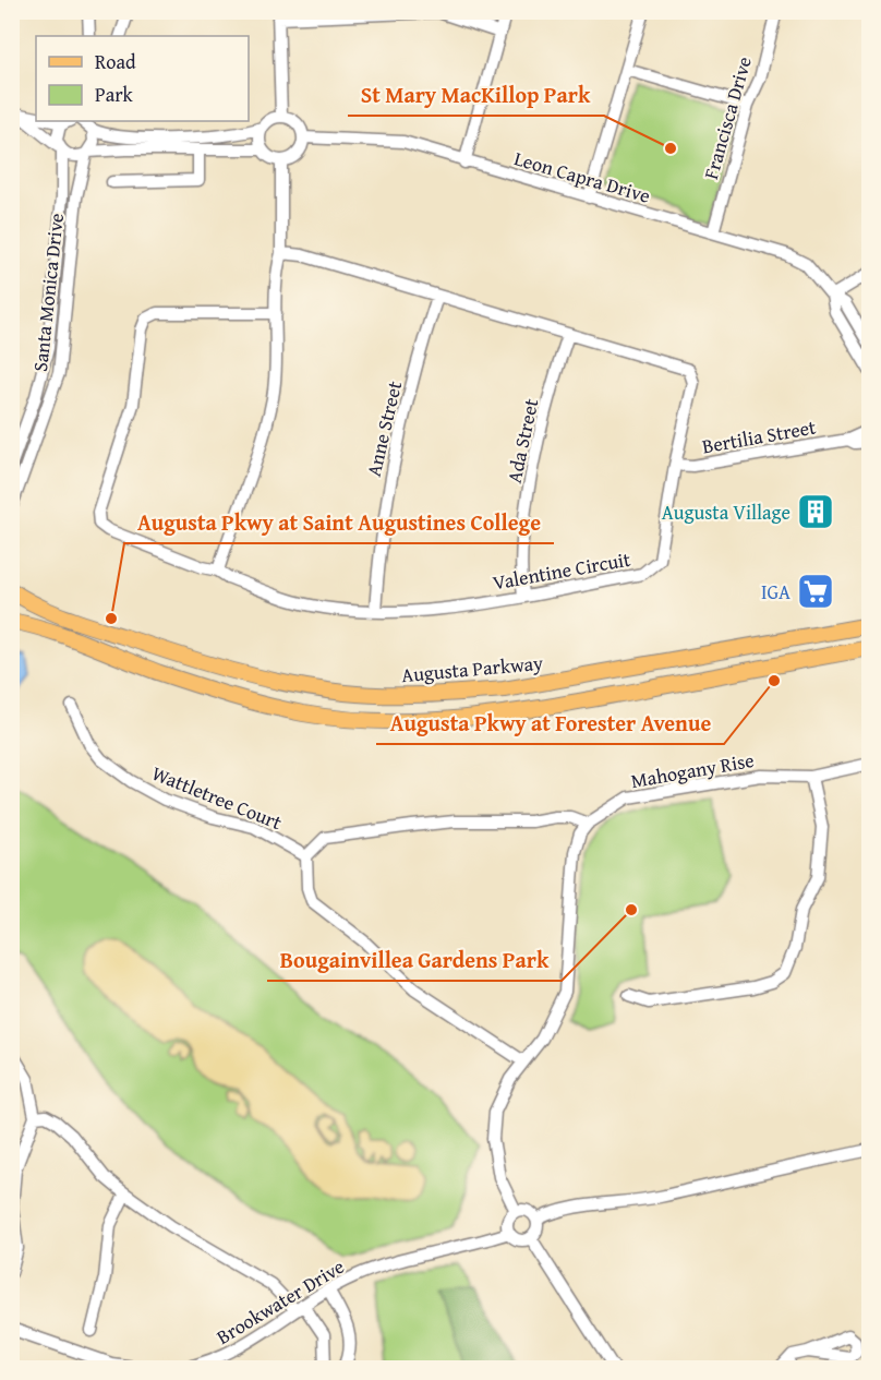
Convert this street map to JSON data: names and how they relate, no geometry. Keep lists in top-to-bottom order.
{
  "streets": {
    "main road": ["Augusta Parkway"],
    "street": [
      "Francisca Drive",
      "Leon Capra Drive",
      "Santa Monica Drive",
      "Anne Street",
      "Bertilia Street",
      "Ada Street",
      "Valentine Circuit",
      "Mahogany Rise",
      "Wattletree Court",
      "Brookwater Drive"
    ]
  },
  "crossings": [
    ["Francisca Drive", "Leon Capra Drive"],
    ["Anne Street", "Valentine Circuit"],
    ["Bertilia Street", "Valentine Circuit"],
    ["Ada Street", "Valentine Circuit"]
  ],
  "places": {
    "other": [
      "St Mary MacKillop Park",
      "Augusta Pkwy at Saint Augustines College",
      "Augusta Pkwy at Forester Avenue",
      "Bougainvillea Gardens Park"
    ],
    "building": ["Augusta Village"],
    "supermarket": ["IGA"]
  },
  "legend": ["Road", "Park"]
}
